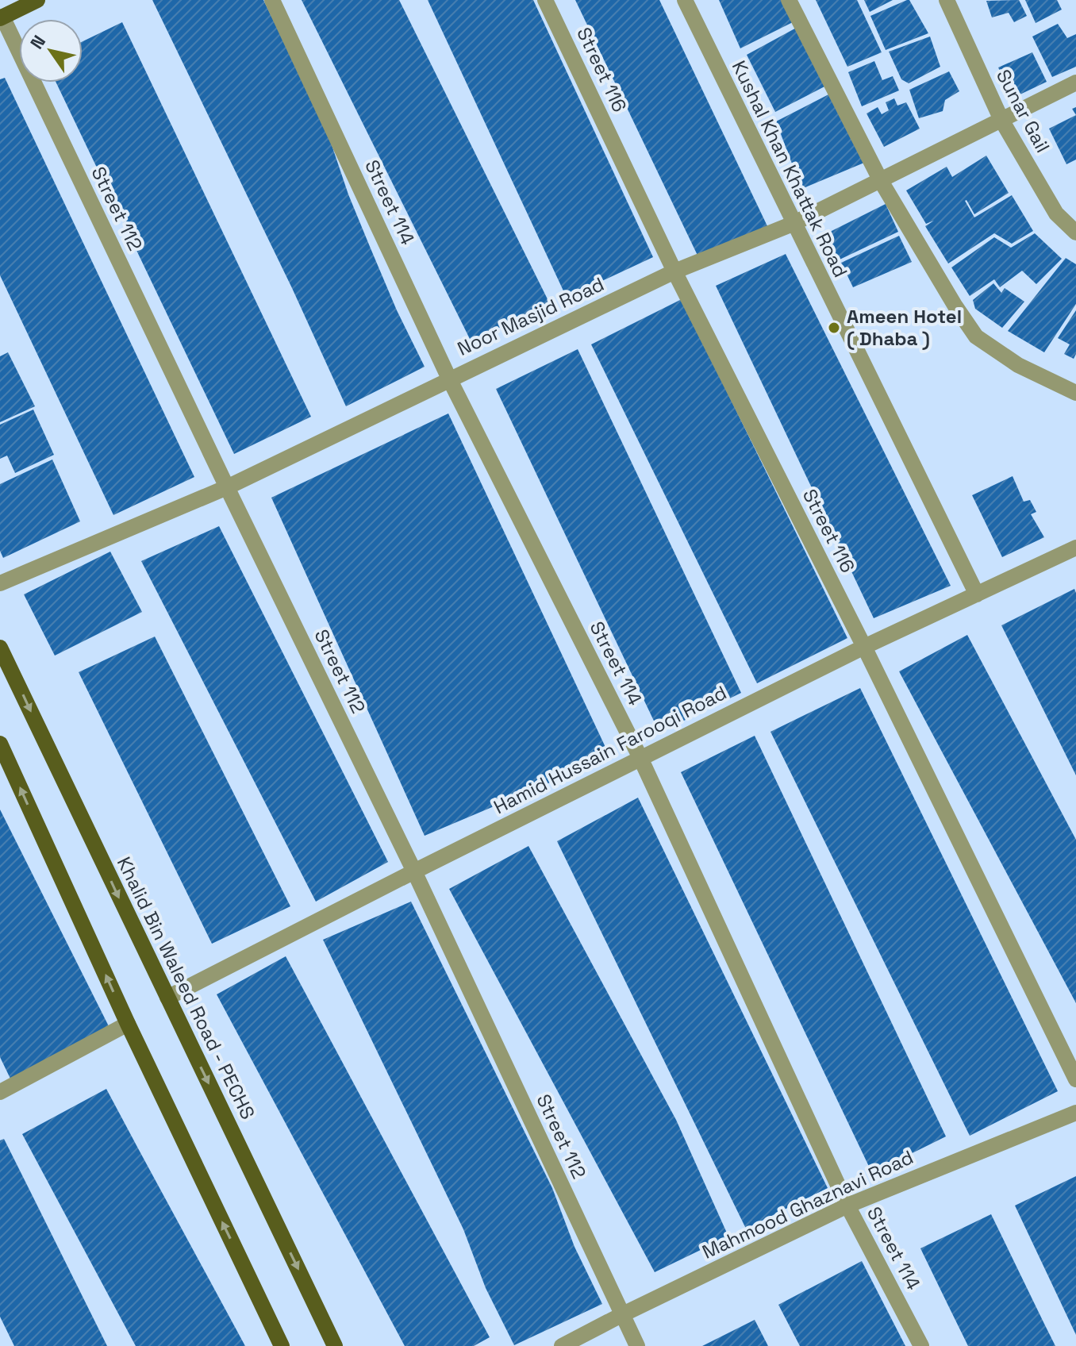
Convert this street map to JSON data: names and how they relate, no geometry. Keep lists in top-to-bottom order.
{
  "streets": {
    "main road": ["Khalid Bin Waleed Road - PECHS"],
    "street": [
      "Street 116",
      "Sunar Gail",
      "Kushal Khan Khattak Road",
      "Street 114",
      "Street 112",
      "Noor Masjid Road",
      "Hamid Hussain Farooqi Road",
      "Mahmood Ghaznavi Road"
    ]
  },
  "crossings": [
    ["Street 116", "Noor Masjid Road"],
    ["Street 116", "Hamid Hussain Farooqi Road"],
    ["Sunar Gail", "Noor Masjid Road"],
    ["Kushal Khan Khattak Road", "Noor Masjid Road"],
    ["Kushal Khan Khattak Road", "Hamid Hussain Farooqi Road"],
    ["Street 114", "Noor Masjid Road"],
    ["Street 114", "Hamid Hussain Farooqi Road"],
    ["Street 114", "Mahmood Ghaznavi Road"],
    ["Street 112", "Noor Masjid Road"],
    ["Street 112", "Hamid Hussain Farooqi Road"],
    ["Street 112", "Mahmood Ghaznavi Road"],
    ["Hamid Hussain Farooqi Road", "Khalid Bin Waleed Road - PECHS"]
  ],
  "places": ["Ameen Hotel ( Dhaba )"],
  "north": "top left"
}
